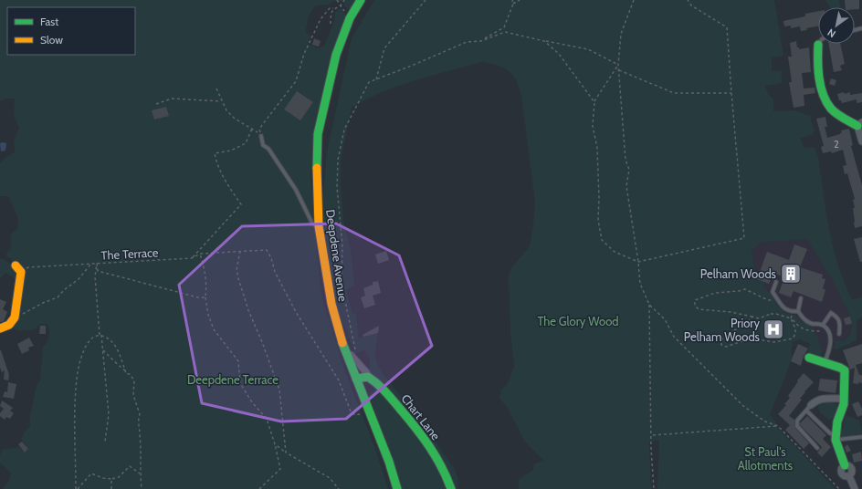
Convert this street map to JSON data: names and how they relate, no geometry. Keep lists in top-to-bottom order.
{
  "streets": {
    "main road": ["Deepdene Avenue", "Chart Lane"],
    "path": ["The Terrace"]
  },
  "parks": ["The Glory Wood", "Deepdene Terrace", "St Paul's Allotments"],
  "places": {
    "building": ["Pelham Woods"],
    "hospital": ["Priory Pelham Woods"]
  },
  "house_numbers": ["2"],
  "legend": ["Fast", "Slow"],
  "north": "bottom left"
}
